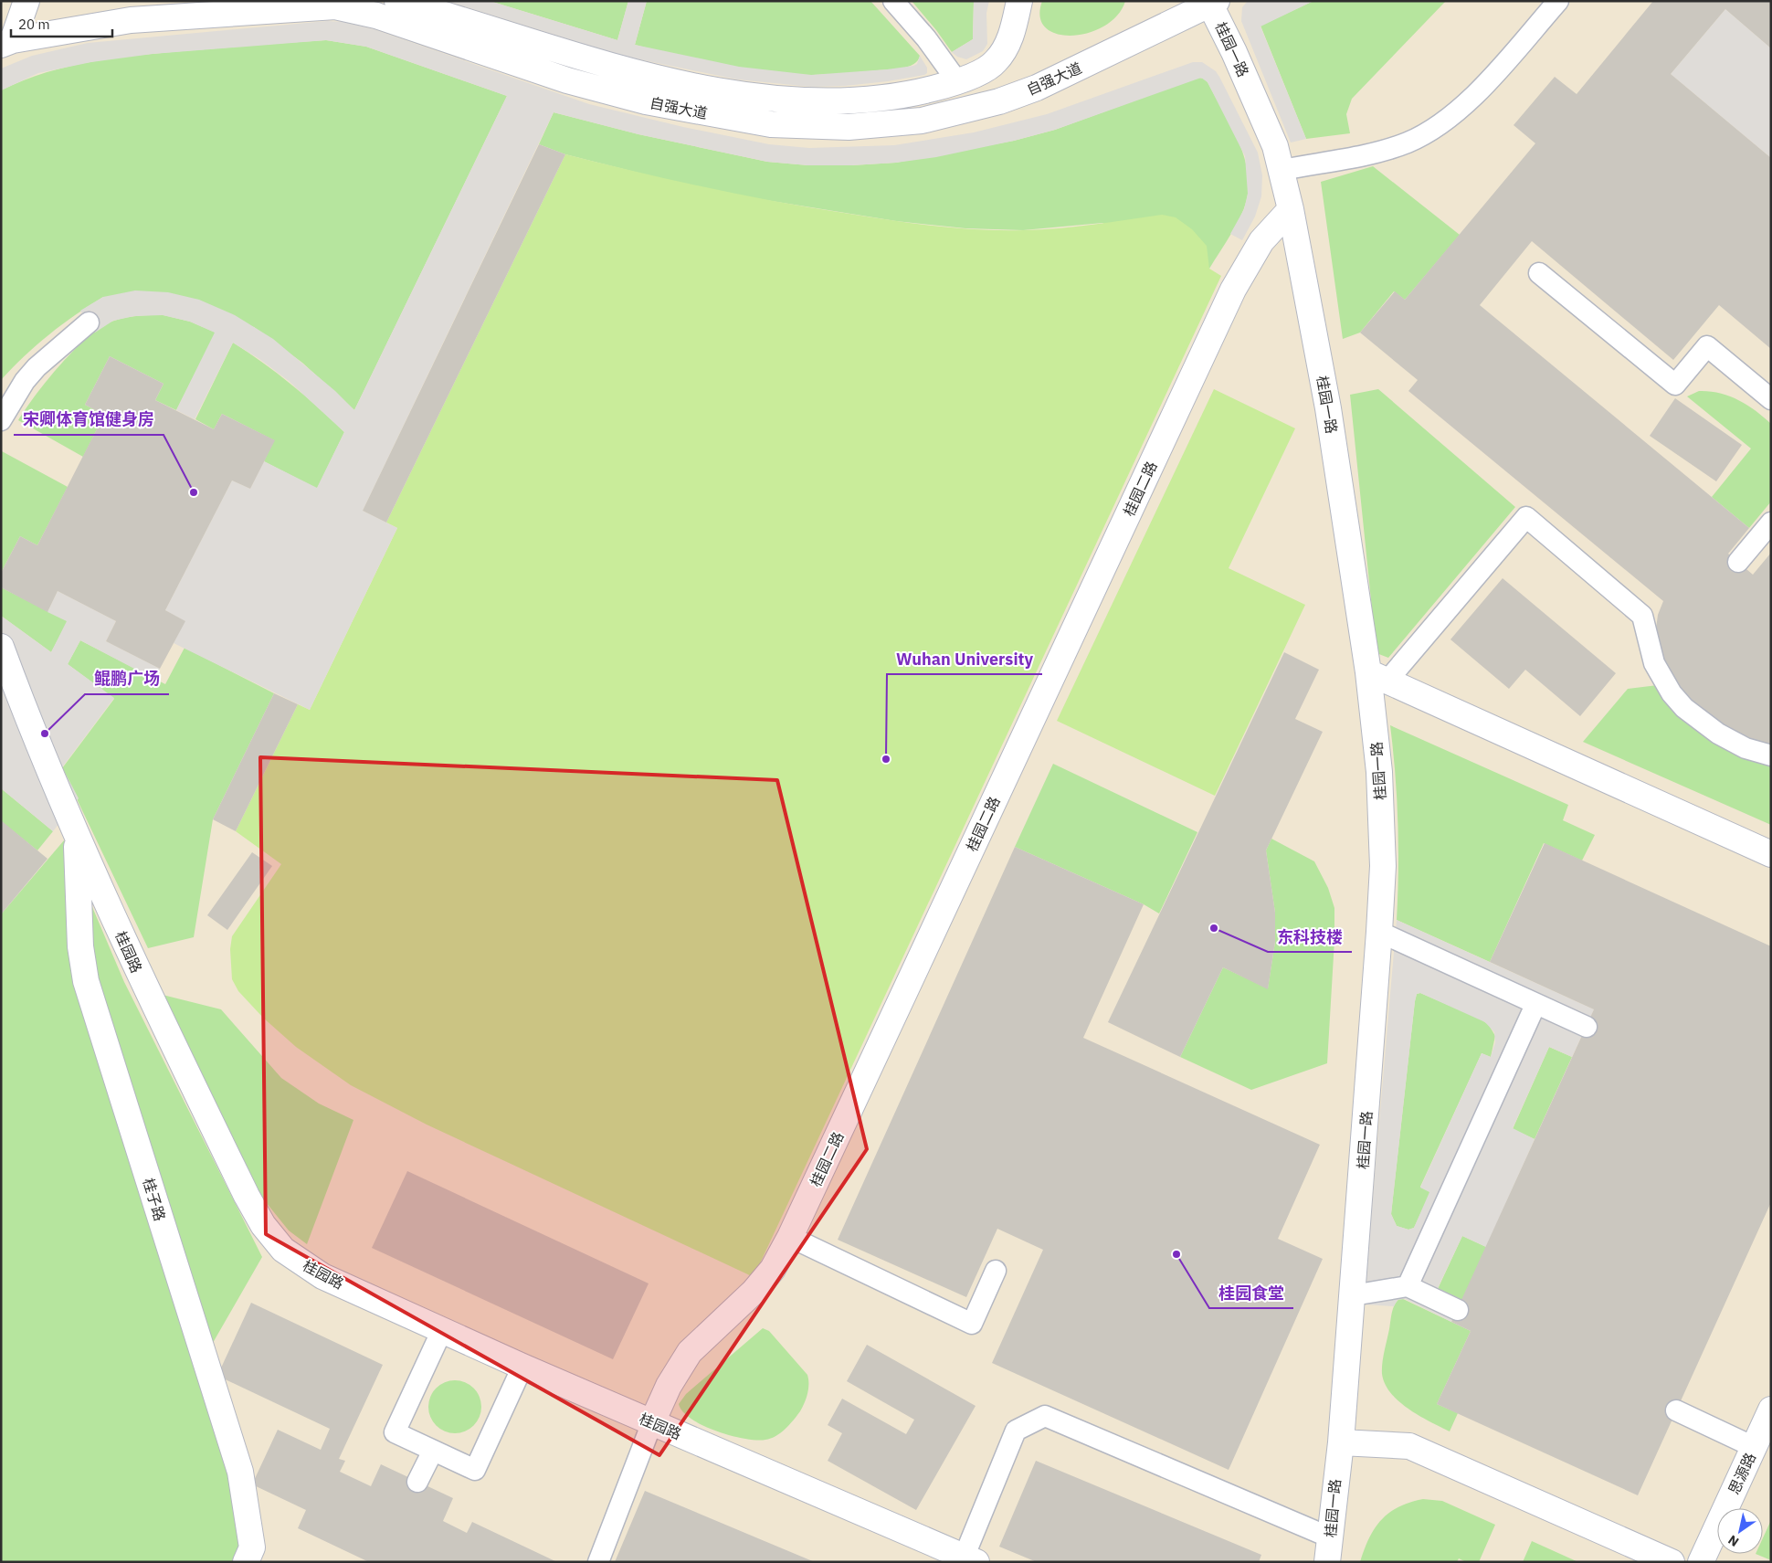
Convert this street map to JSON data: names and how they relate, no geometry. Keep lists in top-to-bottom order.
{
  "streets": {
    "street": [
      "桂园一路",
      "自强大道",
      "桂园二路",
      "桂园路",
      "桂子路",
      "思源路"
    ]
  },
  "crossings": [
    ["桂园一路", "自强大道"],
    ["桂园一路", "桂园二路"],
    ["桂园二路", "桂园路"],
    ["桂园路", "桂子路"]
  ],
  "places": [
    "宋卿体育馆健身房",
    "鲲鹏广场",
    "Wuhan University",
    "东科技楼",
    "桂园食堂"
  ],
  "scale_bar": "20 m",
  "north": "bottom left"
}
